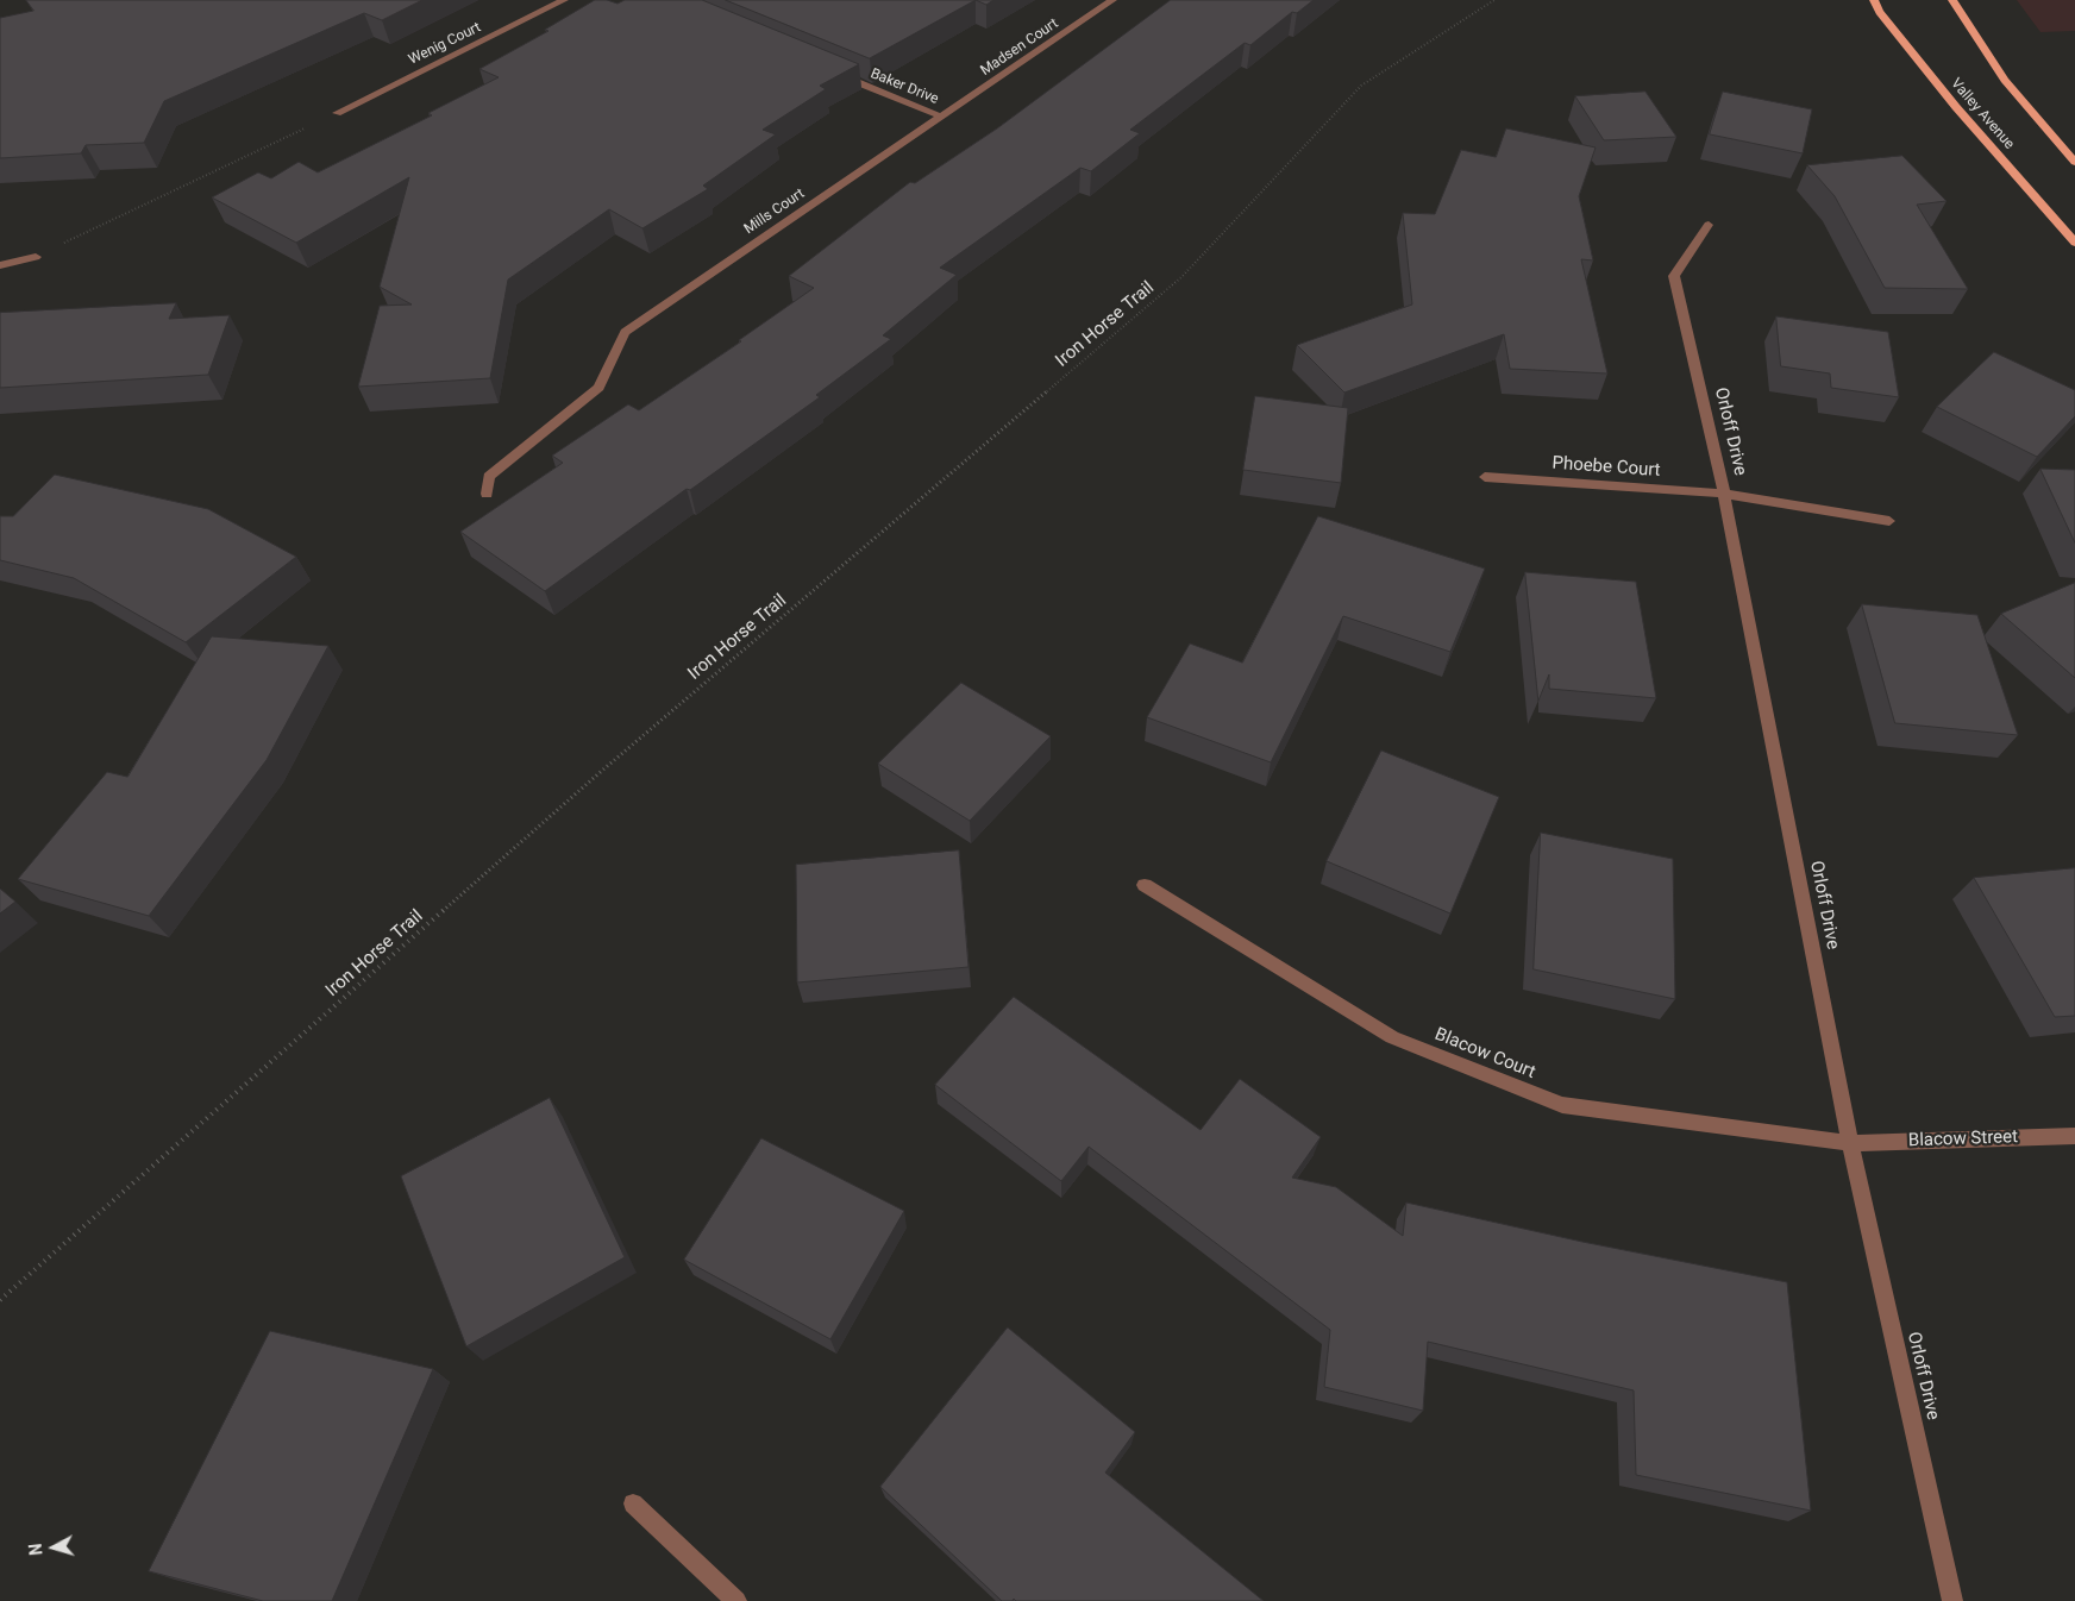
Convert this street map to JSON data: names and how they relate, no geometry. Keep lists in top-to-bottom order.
{
  "streets": {
    "main road": ["Valley Avenue"],
    "street": [
      "Wenig Court",
      "Madsen Court",
      "Baker Drive",
      "Mills Court",
      "Orloff Drive",
      "Phoebe Court",
      "Blacow Court",
      "Blacow Street"
    ],
    "path": ["Iron Horse Trail"]
  },
  "crossings": [
    ["Madsen Court", "Baker Drive"],
    ["Madsen Court", "Mills Court"],
    ["Baker Drive", "Mills Court"],
    ["Orloff Drive", "Phoebe Court"],
    ["Orloff Drive", "Blacow Court"],
    ["Orloff Drive", "Blacow Street"],
    ["Blacow Court", "Blacow Street"]
  ],
  "north": "left"
}
